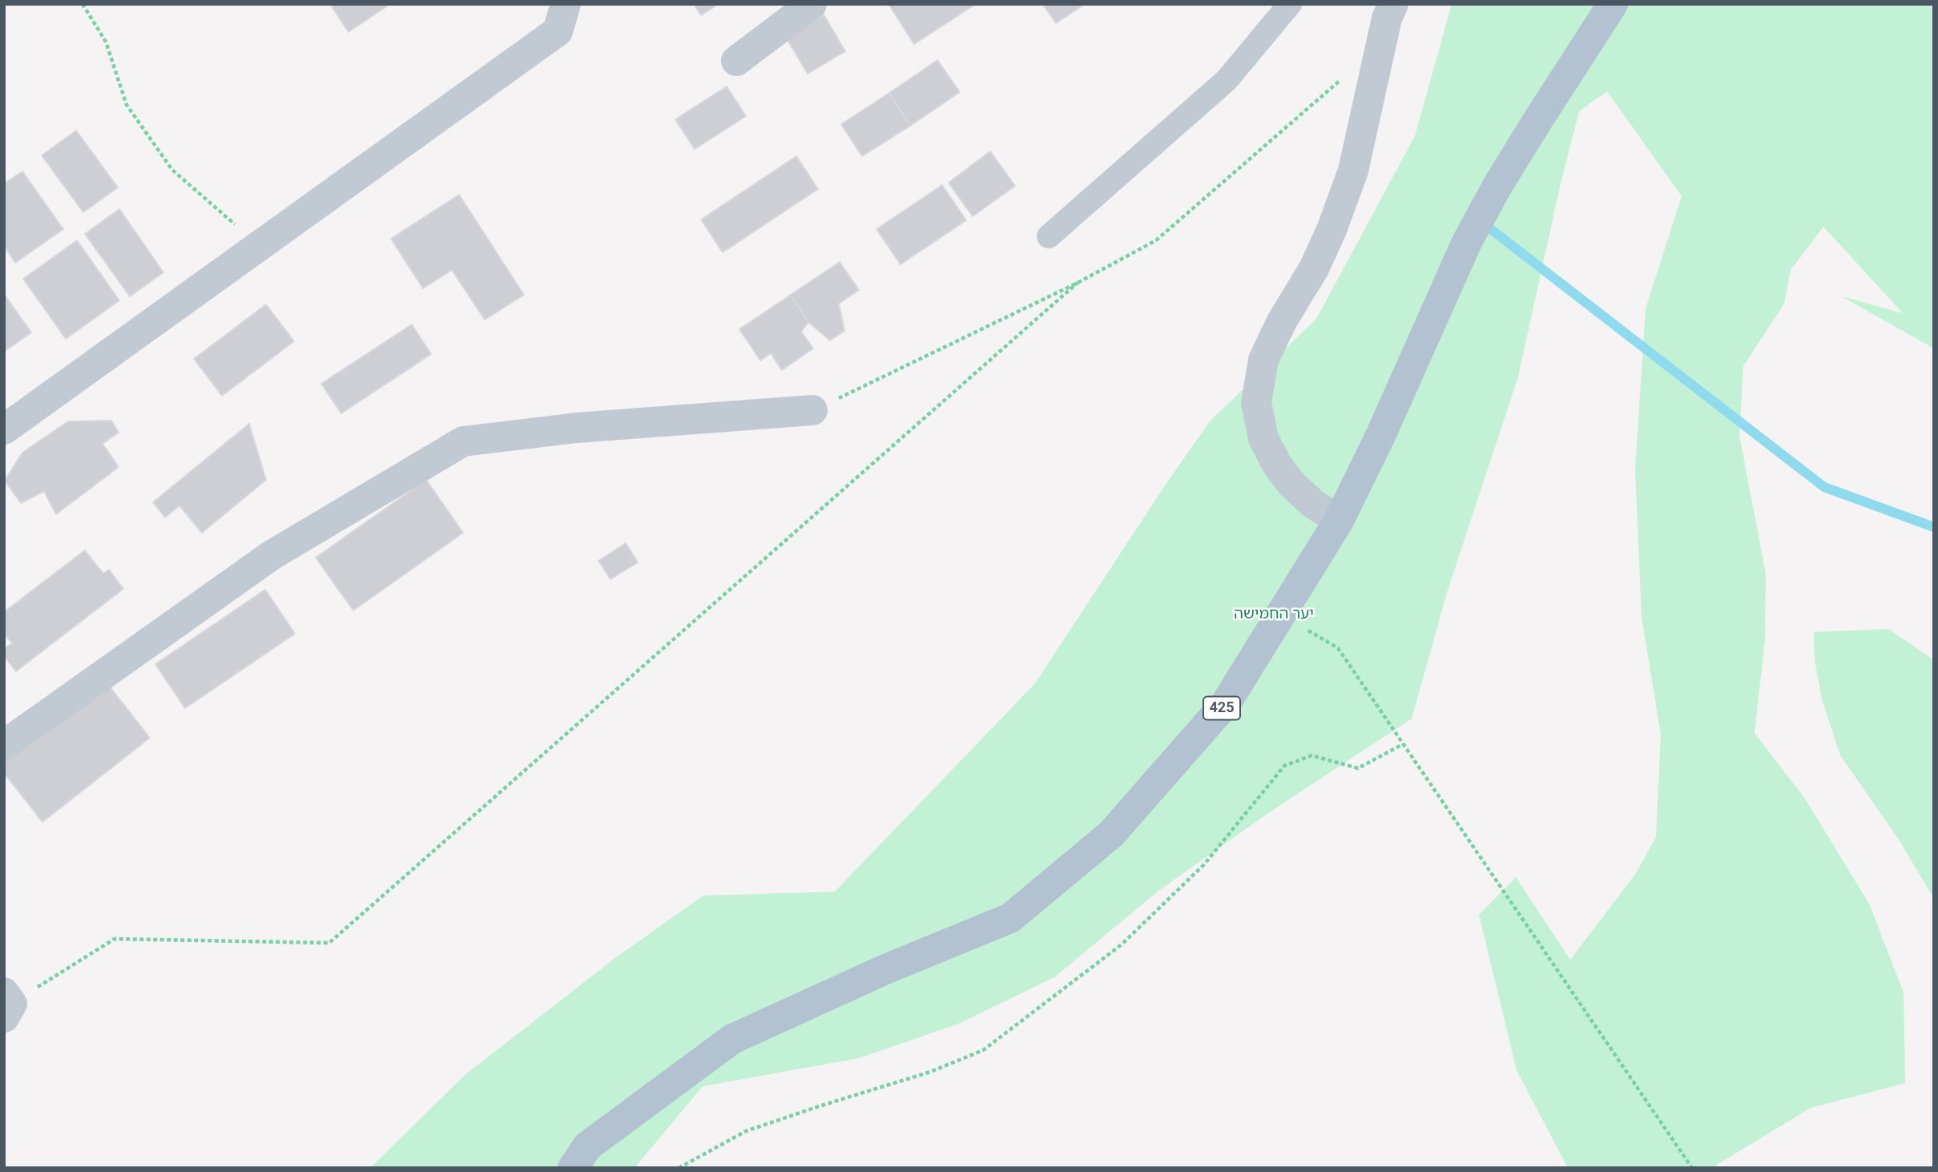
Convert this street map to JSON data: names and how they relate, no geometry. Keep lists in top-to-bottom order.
{
  "streets": {
    "main road": ["425"]
  },
  "parks": ["יער החמישה"]
}
